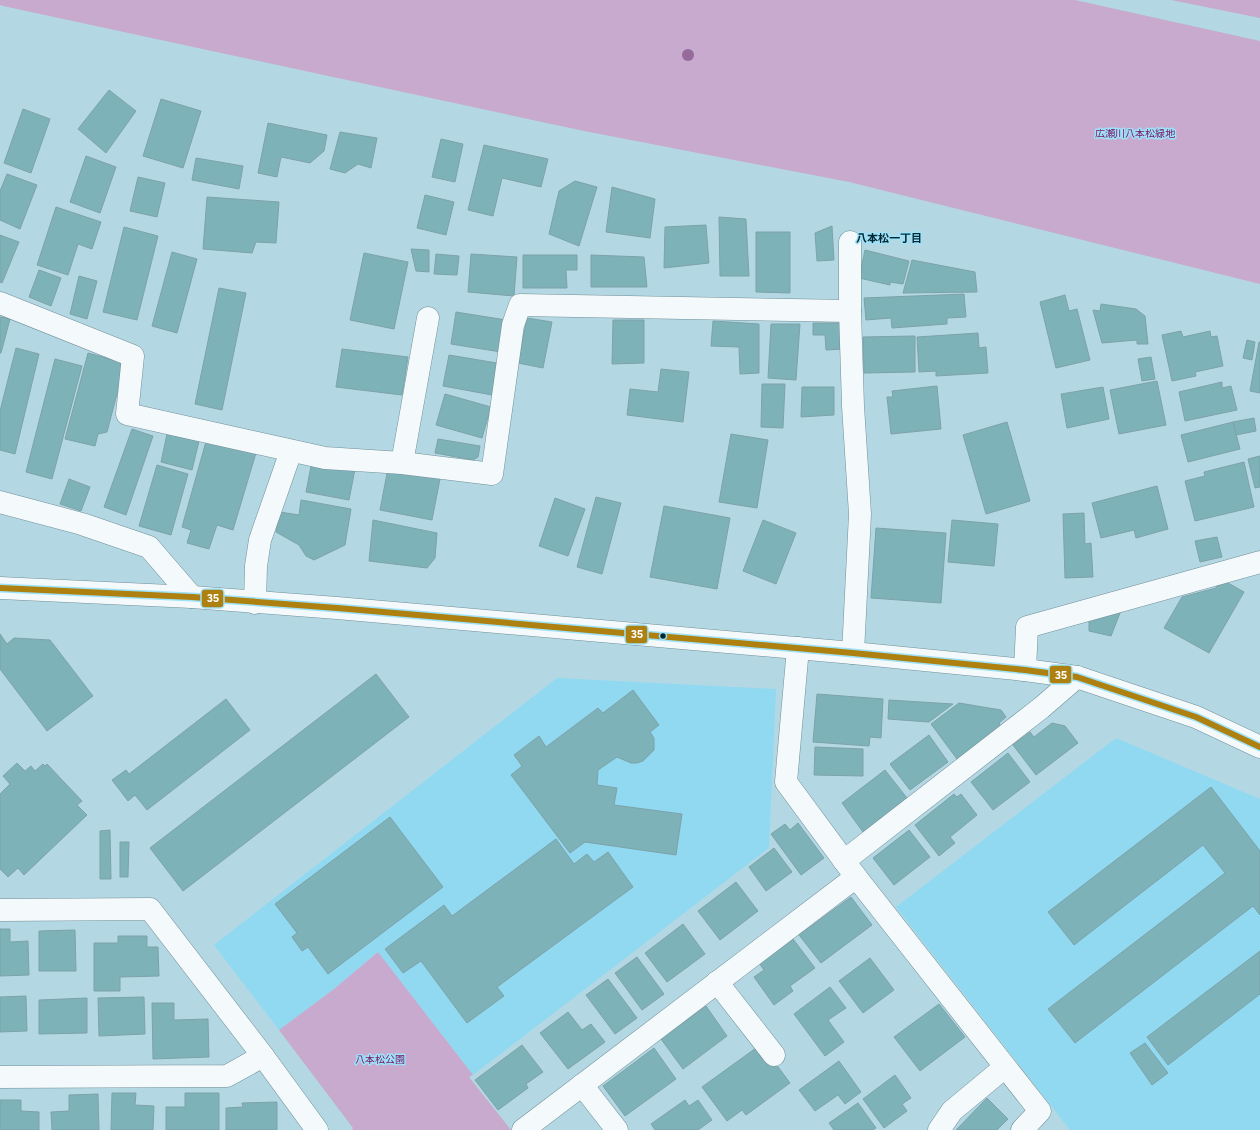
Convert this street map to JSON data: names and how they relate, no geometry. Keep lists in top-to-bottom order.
{
  "districts": ["八本松一丁目"],
  "parks": ["広瀬川八本松緑地", "八本松公園"],
  "lines": ["transit line 35"]
}
